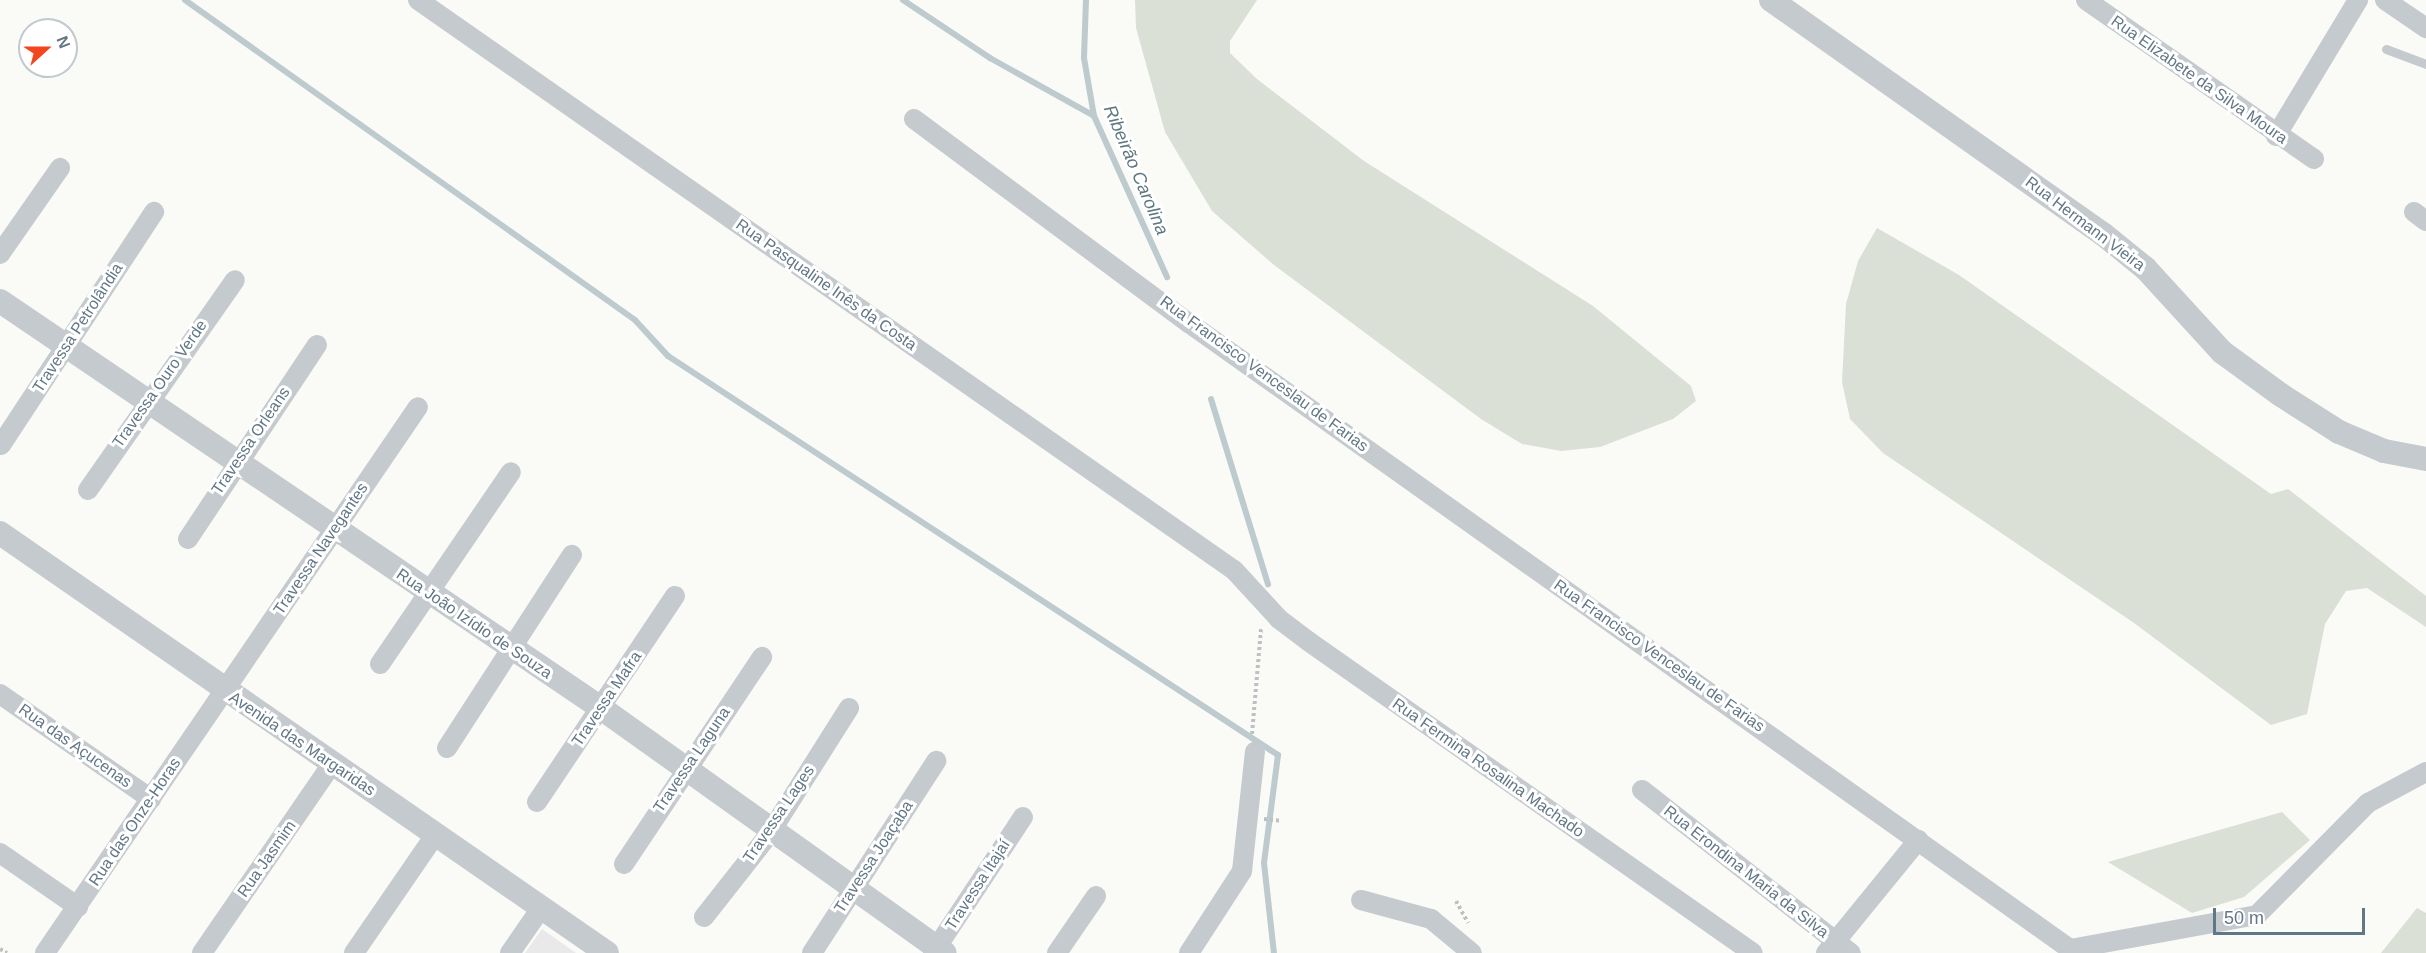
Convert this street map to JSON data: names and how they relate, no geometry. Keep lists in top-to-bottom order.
{
  "streets": {
    "street": [
      "Rua Elizabete da Silva Moura",
      "Rua Hermann Vieira",
      "Rua Pasqualine Inês da Costa",
      "Travessa Petrolândia",
      "Rua Francisco Venceslau de Farias",
      "Travessa Ouro Verde",
      "Travessa Orleans",
      "Travessa Navegantes",
      "Rua João Izídio de Souza",
      "Travessa Mafra",
      "Avenida das Margaridas",
      "Rua das Açucenas",
      "Travessa Laguna",
      "Rua Fermina Rosalina Machado",
      "Travessa Lages",
      "Rua das Onze-Horas",
      "Travessa Joaçaba",
      "Rua Jasmim",
      "Rua Erondina Maria da Silva",
      "Travessa Itajaí"
    ]
  },
  "crossings": [
    ["Rua Pasqualine Inês da Costa", "Rua Fermina Rosalina Machado"],
    ["Travessa Petrolândia", "Rua João Izídio de Souza"],
    ["Travessa Ouro Verde", "Rua João Izídio de Souza"],
    ["Travessa Orleans", "Rua João Izídio de Souza"],
    ["Travessa Navegantes", "Rua João Izídio de Souza"],
    ["Travessa Navegantes", "Avenida das Margaridas"],
    ["Travessa Navegantes", "Rua das Onze-Horas"],
    ["Rua João Izídio de Souza", "Travessa Mafra"],
    ["Rua João Izídio de Souza", "Travessa Laguna"],
    ["Rua João Izídio de Souza", "Travessa Lages"],
    ["Rua João Izídio de Souza", "Travessa Joaçaba"],
    ["Rua João Izídio de Souza", "Travessa Itajaí"],
    ["Avenida das Margaridas", "Rua das Onze-Horas"],
    ["Avenida das Margaridas", "Rua Jasmim"],
    ["Rua das Açucenas", "Rua das Onze-Horas"]
  ],
  "water": ["Ribeirão Carolina"],
  "scale_bar": "50 m",
  "north": "right"
}
